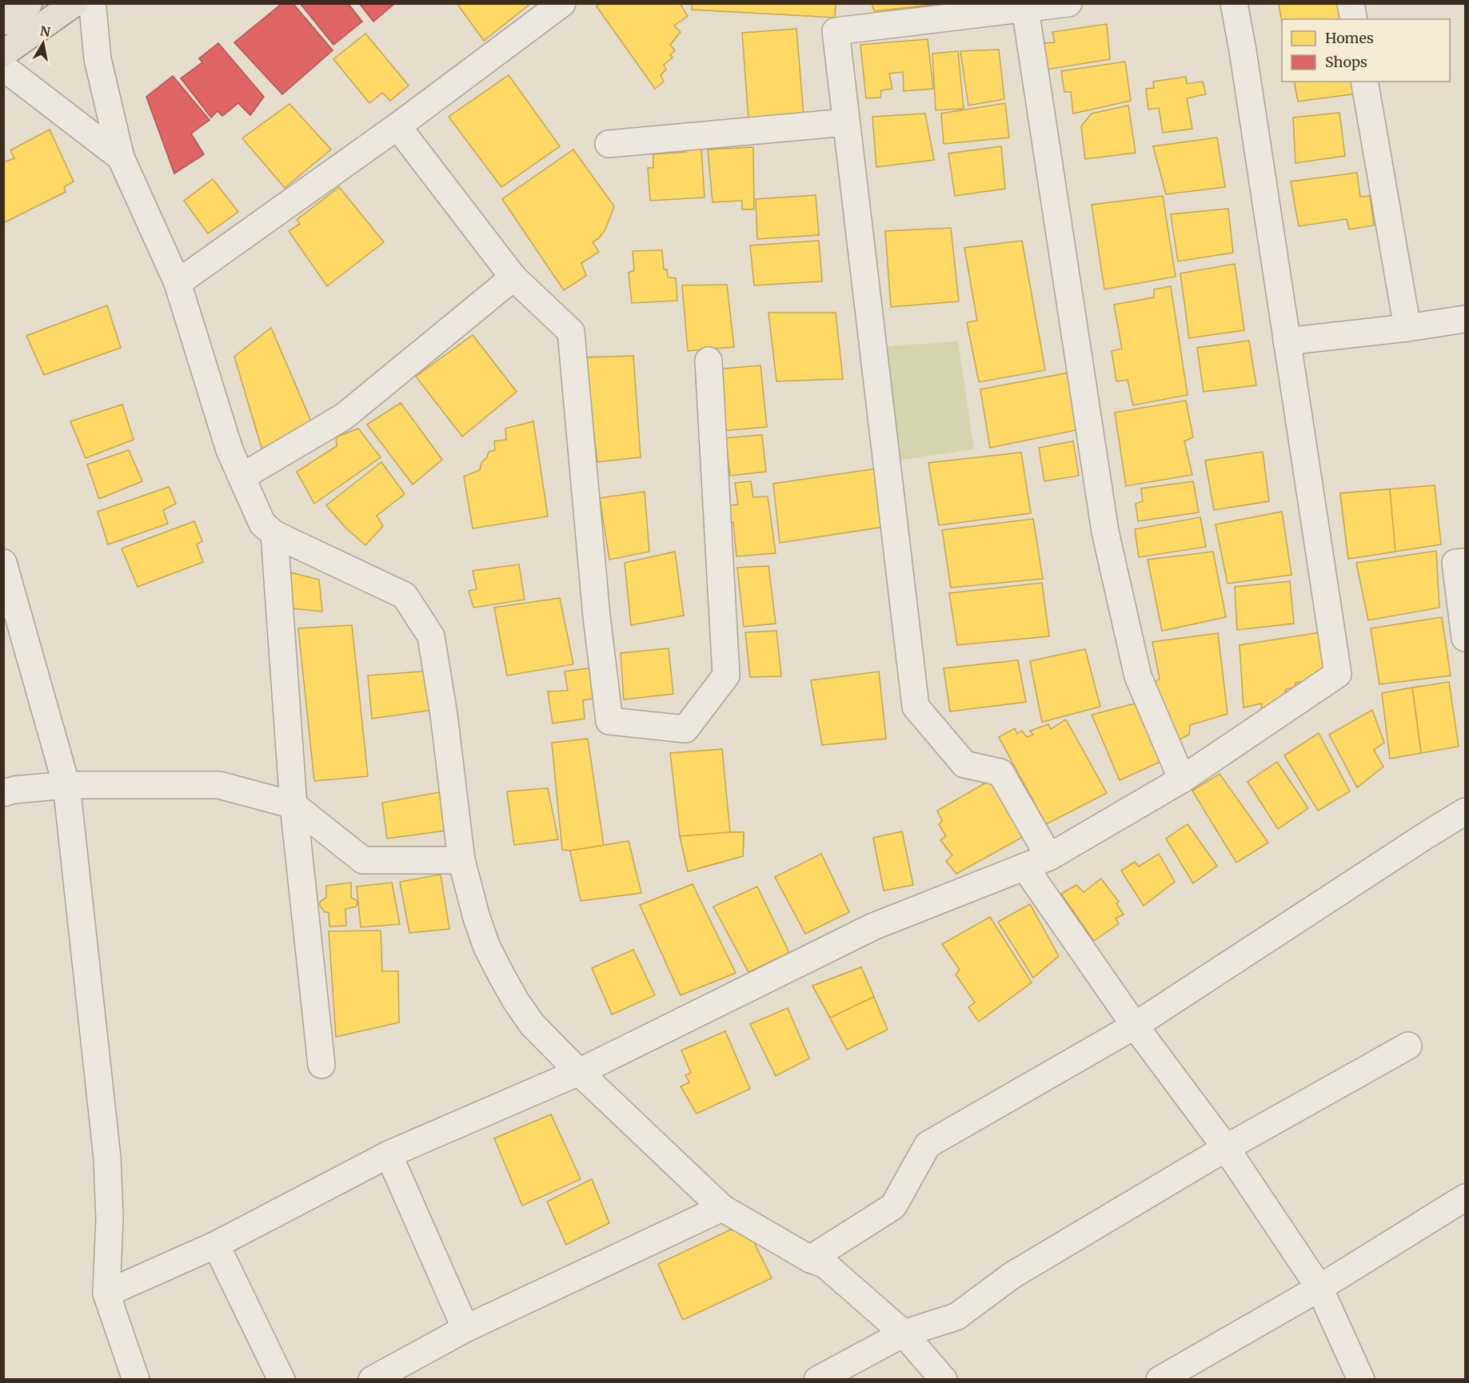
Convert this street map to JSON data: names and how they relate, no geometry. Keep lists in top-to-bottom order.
{
  "legend": ["Homes", "Shops"],
  "north": "top"
}
